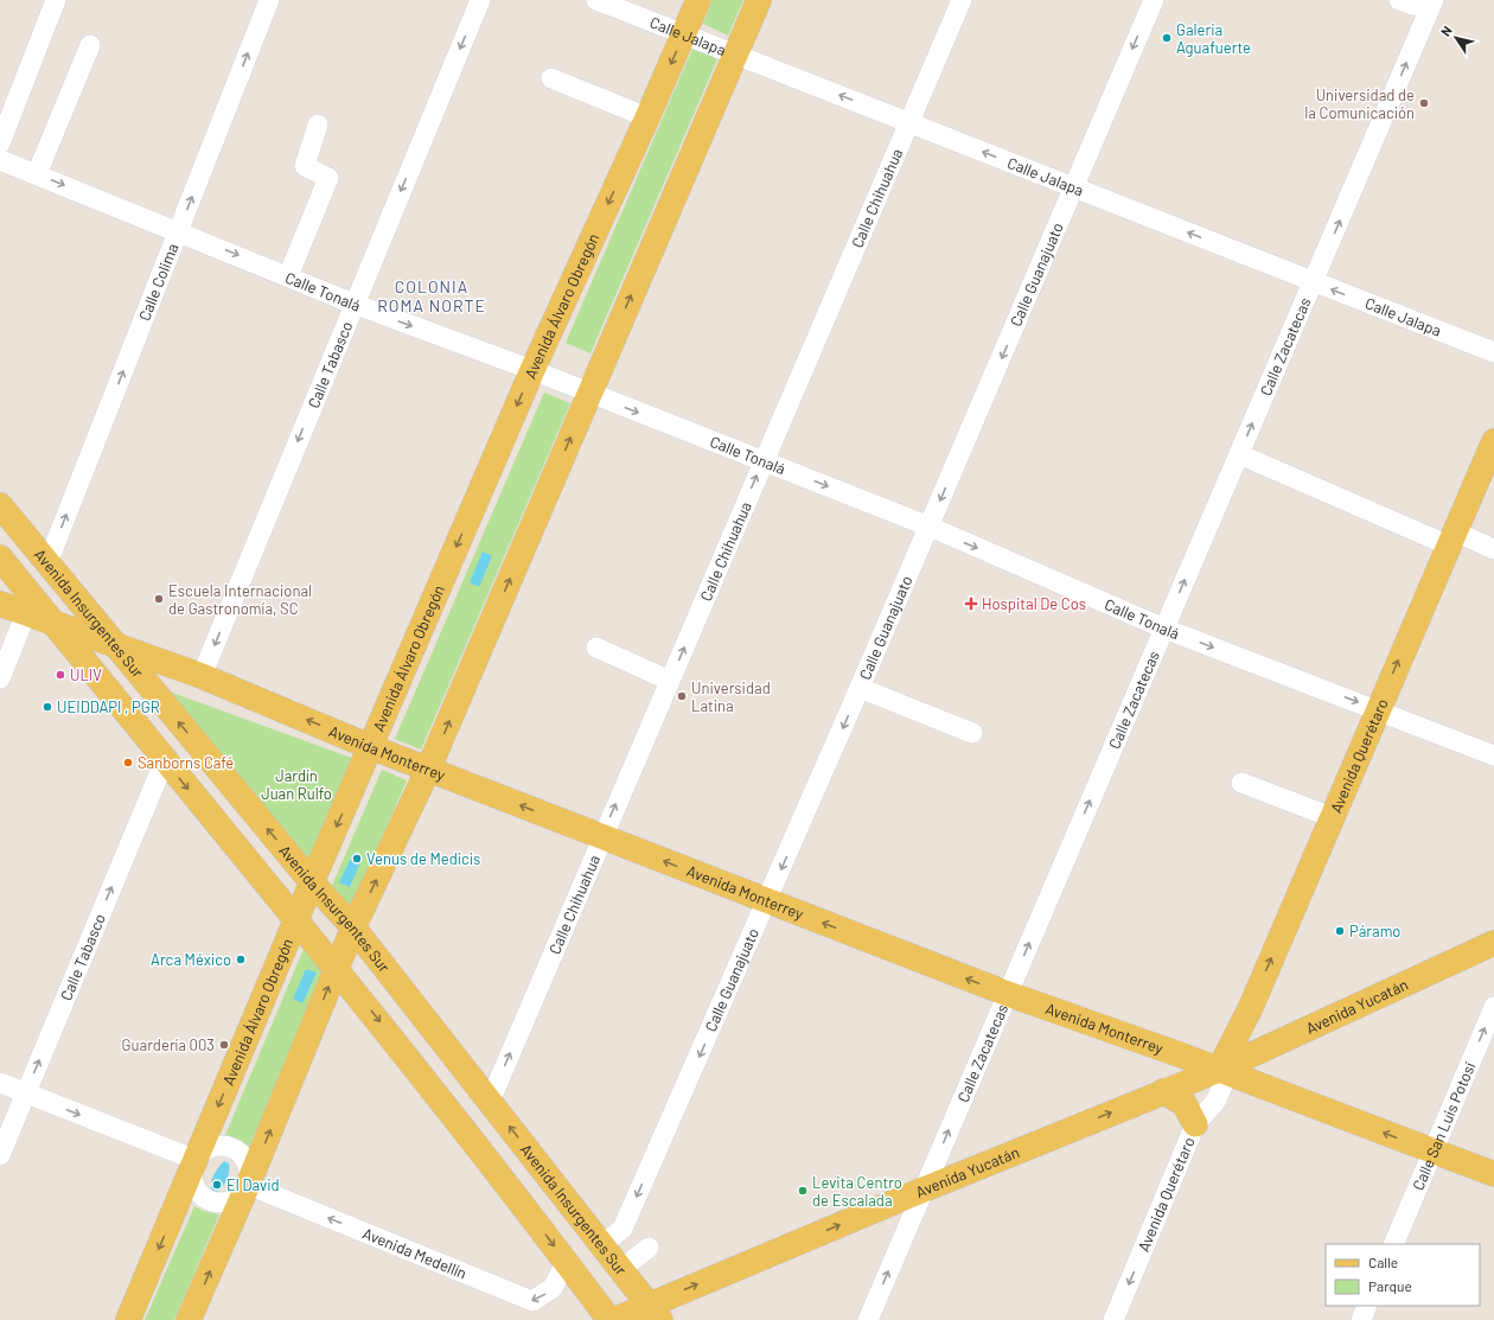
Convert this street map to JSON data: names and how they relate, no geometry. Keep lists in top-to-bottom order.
{
  "streets": {
    "main road": [
      "Avenida Álvaro Obregón",
      "Avenida Insurgentes Sur",
      "Avenida Monterrey",
      "Avenida Querétaro",
      "Avenida Yucatán"
    ],
    "street": [
      "Calle Jalapa",
      "Calle Chihuahua",
      "Calle Guanajuato",
      "Calle Colima",
      "Calle Tonalá",
      "Calle Zacatecas",
      "Calle Tabasco",
      "Calle San Luis Potosí",
      "Avenida Medellín"
    ]
  },
  "crossings": [
    ["Calle Jalapa", "Calle Chihuahua"],
    ["Calle Jalapa", "Calle Guanajuato"],
    ["Calle Jalapa", "Avenida Álvaro Obregón"],
    ["Calle Jalapa", "Calle Zacatecas"],
    ["Calle Chihuahua", "Calle Tonalá"],
    ["Calle Chihuahua", "Avenida Insurgentes Sur"],
    ["Calle Chihuahua", "Avenida Monterrey"],
    ["Calle Guanajuato", "Calle Tonalá"],
    ["Calle Guanajuato", "Avenida Insurgentes Sur"],
    ["Calle Guanajuato", "Avenida Monterrey"],
    ["Calle Colima", "Calle Tonalá"],
    ["Calle Colima", "Avenida Insurgentes Sur"],
    ["Calle Tonalá", "Avenida Álvaro Obregón"],
    ["Calle Tonalá", "Calle Zacatecas"],
    ["Calle Tonalá", "Calle Tabasco"],
    ["Calle Tonalá", "Avenida Querétaro"],
    ["Avenida Álvaro Obregón", "Avenida Insurgentes Sur"],
    ["Avenida Álvaro Obregón", "Avenida Monterrey"],
    ["Avenida Álvaro Obregón", "Avenida Medellín"],
    ["Calle Zacatecas", "Avenida Monterrey"],
    ["Calle Zacatecas", "Avenida Yucatán"],
    ["Calle Tabasco", "Avenida Monterrey"],
    ["Avenida Insurgentes Sur", "Avenida Monterrey"],
    ["Avenida Insurgentes Sur", "Avenida Yucatán"],
    ["Avenida Monterrey", "Avenida Querétaro"],
    ["Avenida Monterrey", "Avenida Yucatán"],
    ["Avenida Monterrey", "Calle San Luis Potosí"],
    ["Avenida Querétaro", "Avenida Yucatán"]
  ],
  "one_way": [
    "Calle Jalapa",
    "Calle Chihuahua",
    "Calle Guanajuato",
    "Calle Colima",
    "Calle Tonalá",
    "Calle Zacatecas",
    "Avenida Monterrey",
    "Avenida Yucatán",
    "Calle San Luis Potosí",
    "Avenida Medellín"
  ],
  "districts": ["COLONIA ROMA NORTE"],
  "parks": ["Jardín Juan Rulfo"],
  "places": {
    "other": [
      "Galeria Aguafuerte",
      "Universidad de la Comunicación",
      "Escuela Internacional de Gastronomía, SC",
      "ULIV",
      "Universidad Latina",
      "UEIDDAPI , PGR",
      "Sanborns Café",
      "Venus de Medicis",
      "Páramo",
      "Arca México",
      "Guardería 003",
      "El David",
      "Levita Centro de Escalada"
    ],
    "health": ["Hospital De Cos"]
  },
  "legend": ["Calle", "Parque"],
  "north": "top left"
}
